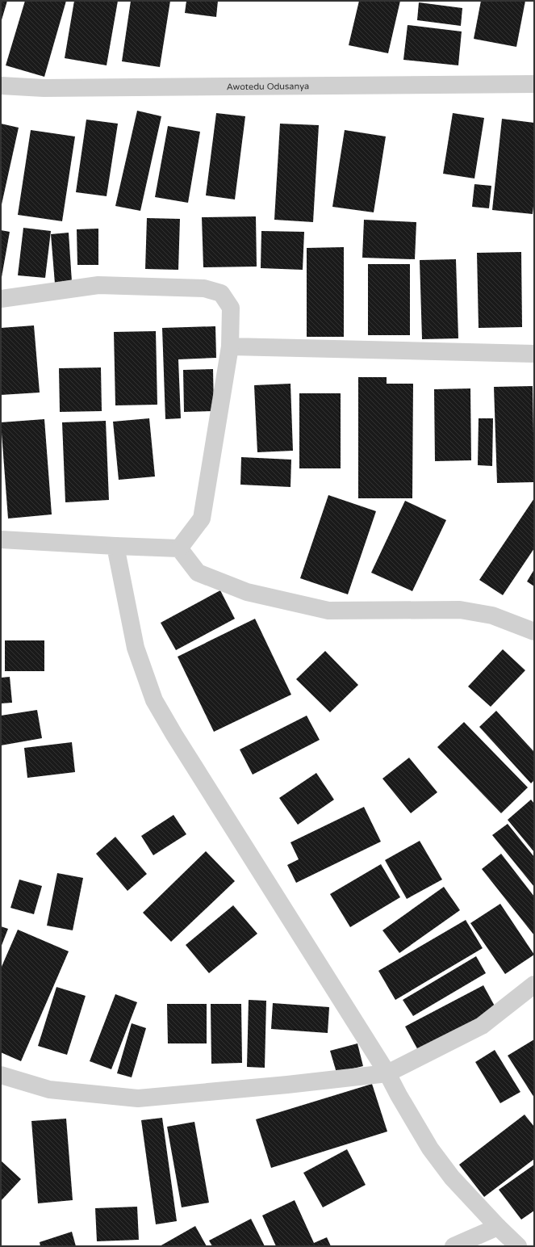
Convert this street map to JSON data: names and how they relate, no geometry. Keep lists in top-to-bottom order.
{
  "streets": {
    "street": ["Awotedu Odusanya"]
  }
}
